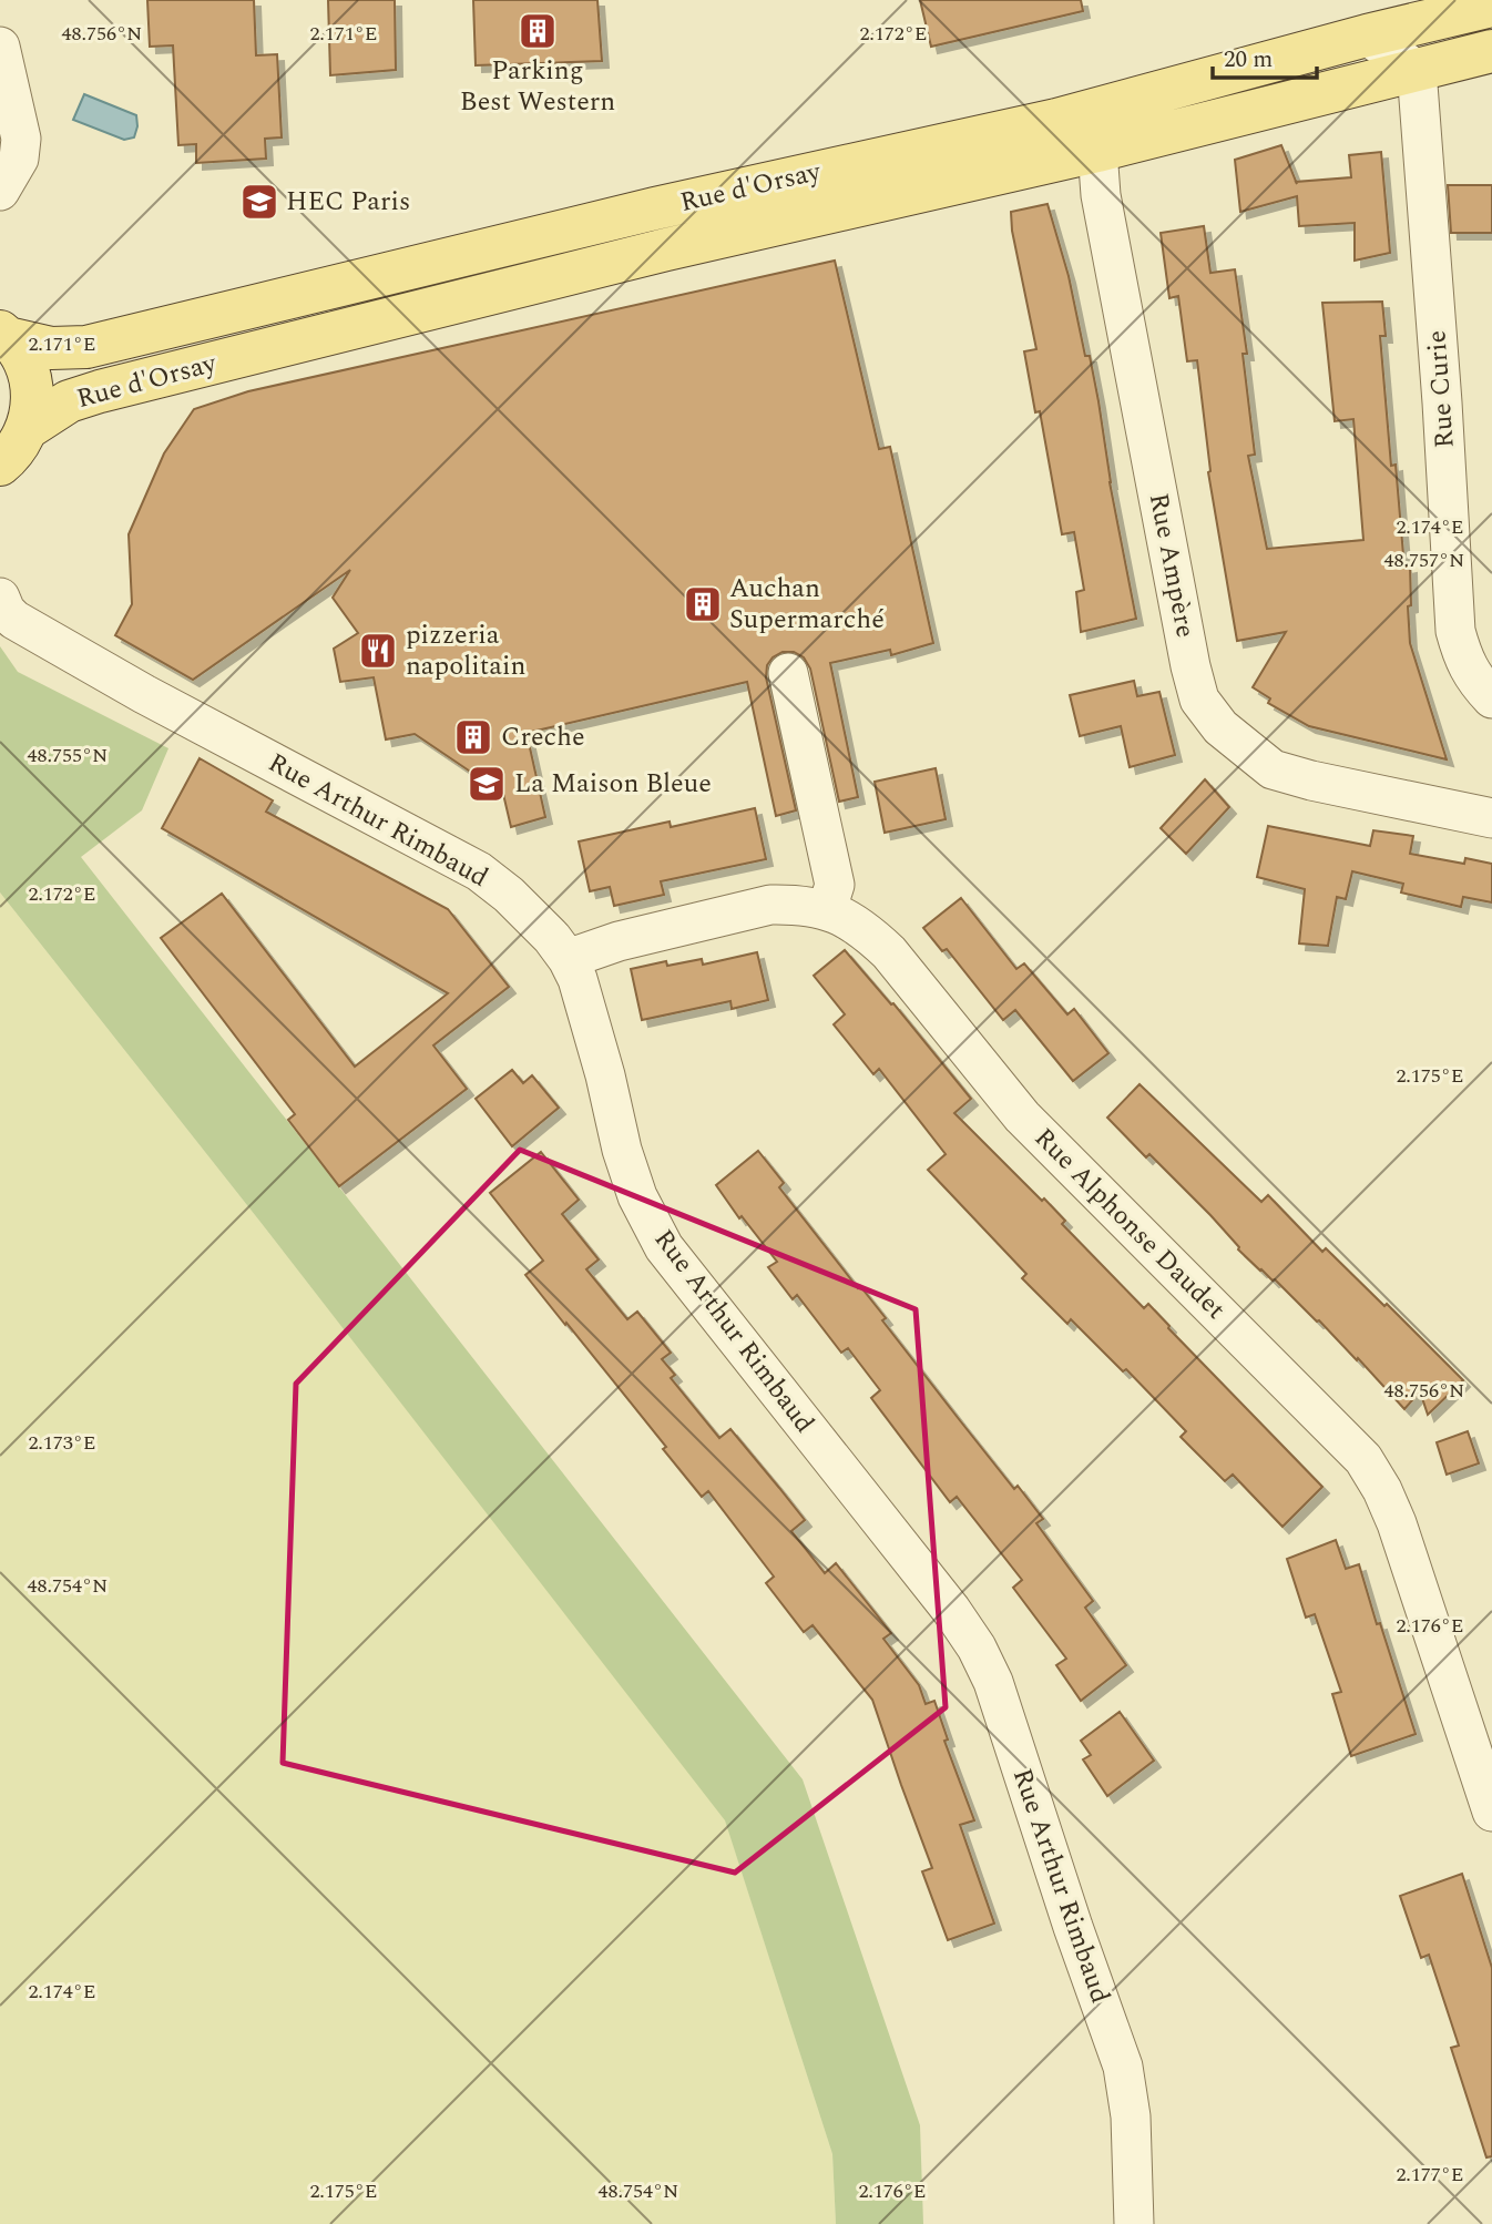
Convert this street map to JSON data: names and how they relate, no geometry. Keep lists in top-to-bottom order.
{
  "streets": {
    "main road": ["Rue d'Orsay"],
    "street": [
      "Rue Curie",
      "Rue Ampère",
      "Rue Arthur Rimbaud",
      "Rue Alphonse Daudet"
    ]
  },
  "crossings": [
    ["Rue d'Orsay", "Rue Curie"],
    ["Rue d'Orsay", "Rue Ampère"],
    ["Rue Arthur Rimbaud", "Rue Alphonse Daudet"]
  ],
  "places": {
    "building": ["Parking Best Western", "Auchan Supermarché", "Creche"],
    "school or university": ["HEC Paris", "La Maison Bleue"],
    "restaurant": ["pizzeria napolitain"]
  },
  "scale_bar": "20 m",
  "coordinates": [
    "48.756°N",
    "2.171°E",
    "2.172°E",
    "2.174°E",
    "48.757°N",
    "48.755°N",
    "2.175°E",
    "2.173°E",
    "48.754°N",
    "2.176°E",
    "2.177°E"
  ]
}
